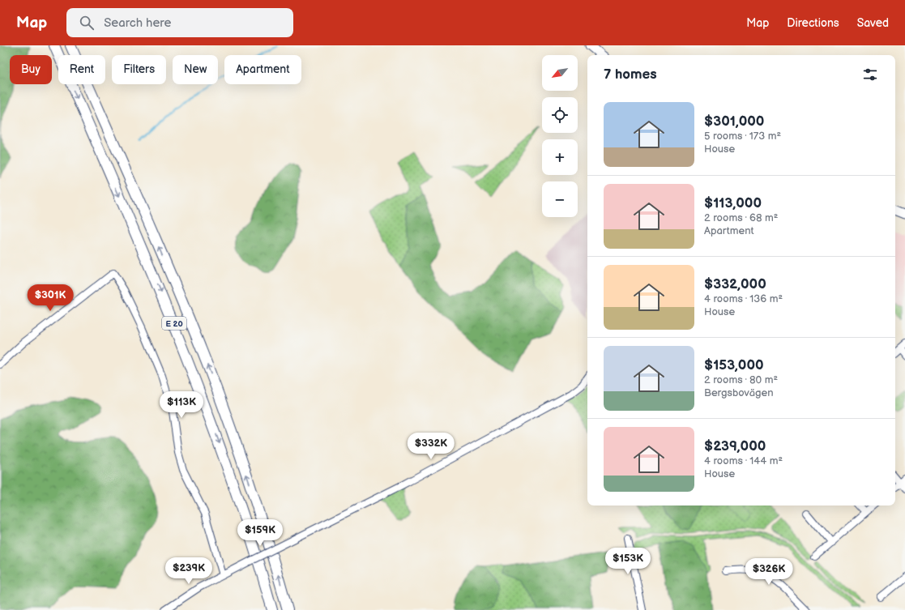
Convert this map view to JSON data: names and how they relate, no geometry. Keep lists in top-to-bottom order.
{
  "streets": {
    "highway": ["E 20"]
  },
  "north": "bottom left",
  "page": {
    "header": "Map",
    "search": "Search here",
    "nav": ["Map", "Directions", "Saved"],
    "map_buttons": ["+", "−"],
    "chip": [
      "Buy",
      "Rent",
      "Filters",
      "New",
      "Apartment"
    ],
    "heading": "7 homes",
    "list": [
      {
        "name": "$301,000",
        "note": "5 rooms · 173 m² · House"
      },
      {
        "name": "$113,000",
        "note": "2 rooms · 68 m² · Apartment"
      },
      {
        "name": "$332,000",
        "note": "4 rooms · 136 m² · House"
      },
      {
        "name": "$153,000",
        "note": "2 rooms · 80 m² · Bergsbovägen"
      },
      {
        "name": "$239,000",
        "note": "4 rooms · 144 m² · House"
      }
    ],
    "price": [
      "$301K",
      "$113K",
      "$332K",
      "$159K",
      "$153K",
      "$239K",
      "$326K"
    ]
  }
}
